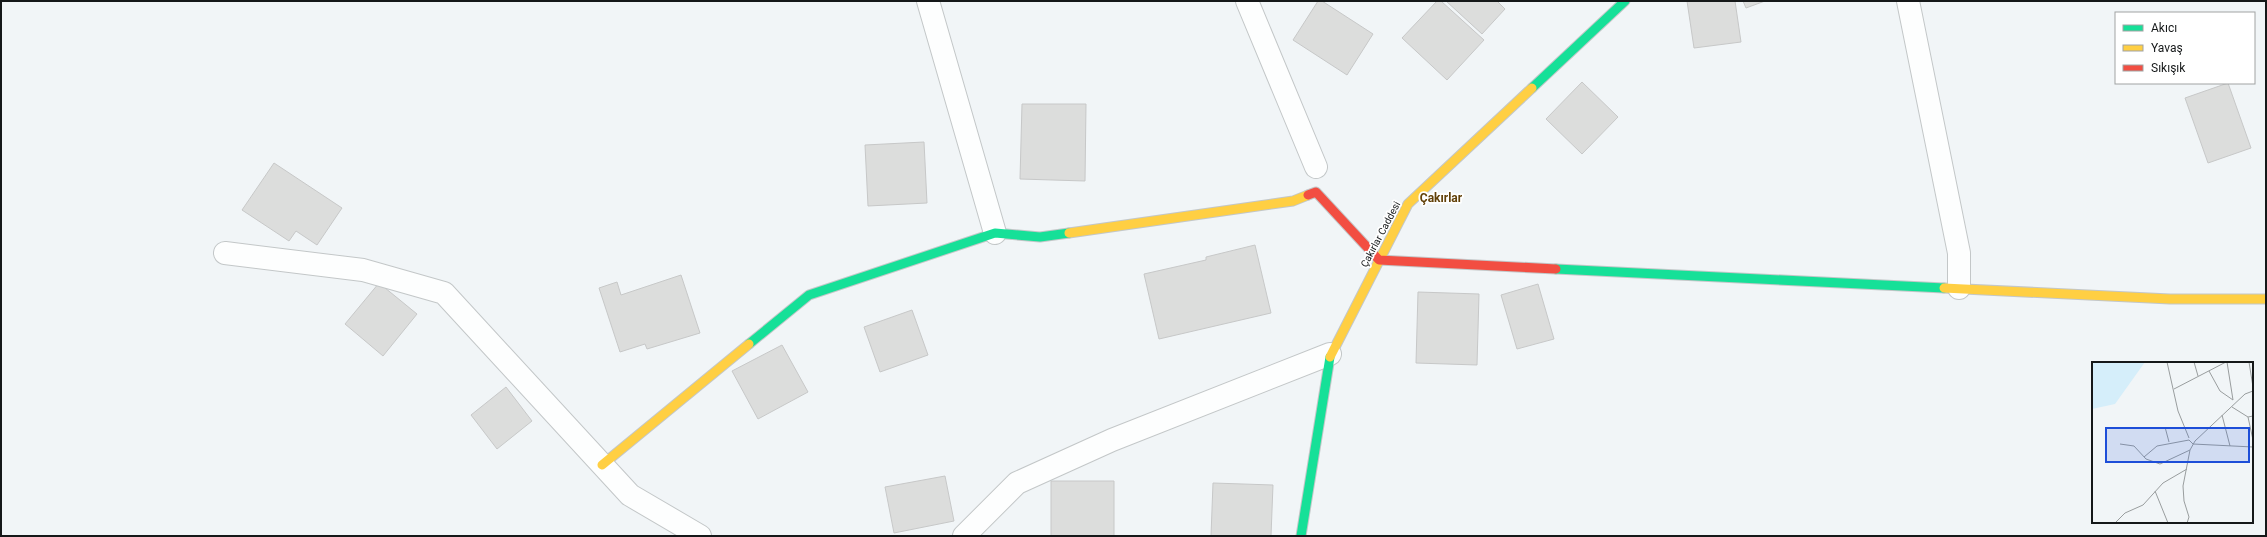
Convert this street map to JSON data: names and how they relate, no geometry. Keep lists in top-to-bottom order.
{
  "streets": {
    "street": ["Çakırlar Caddesi"]
  },
  "districts": ["Çakırlar"],
  "legend": ["Akıcı", "Yavaş", "Sıkışık"]
}
